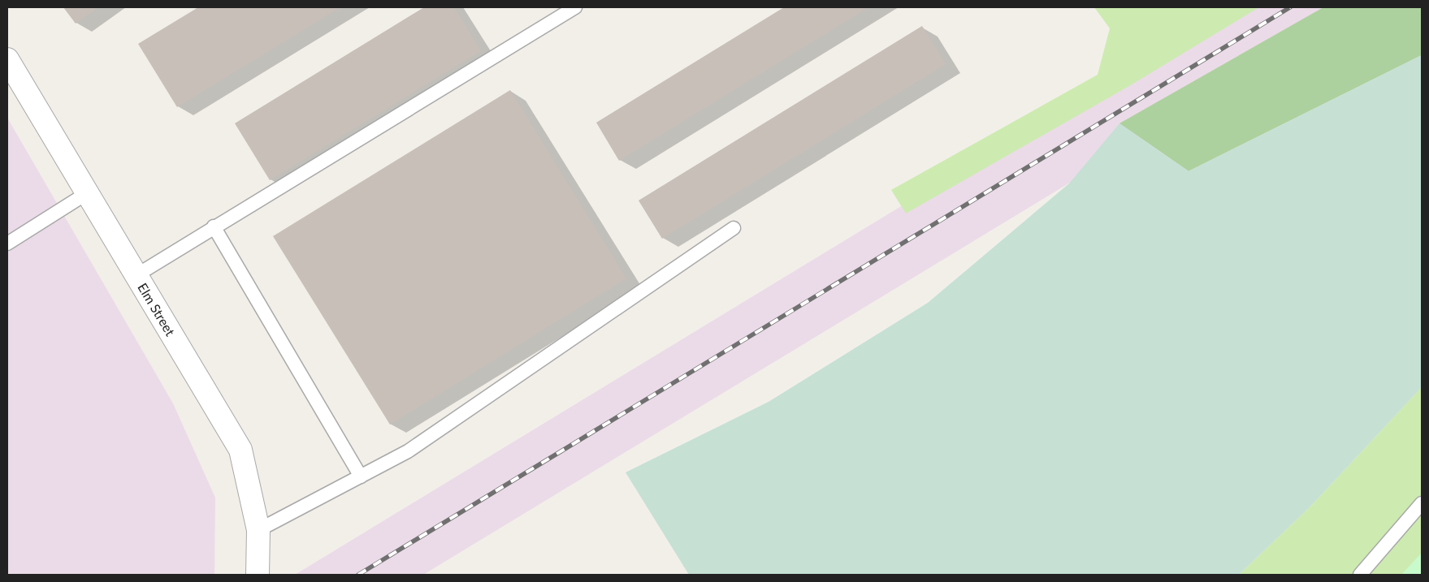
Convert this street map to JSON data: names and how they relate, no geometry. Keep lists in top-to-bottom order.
{
  "streets": {
    "street": ["Elm Street"]
  }
}
